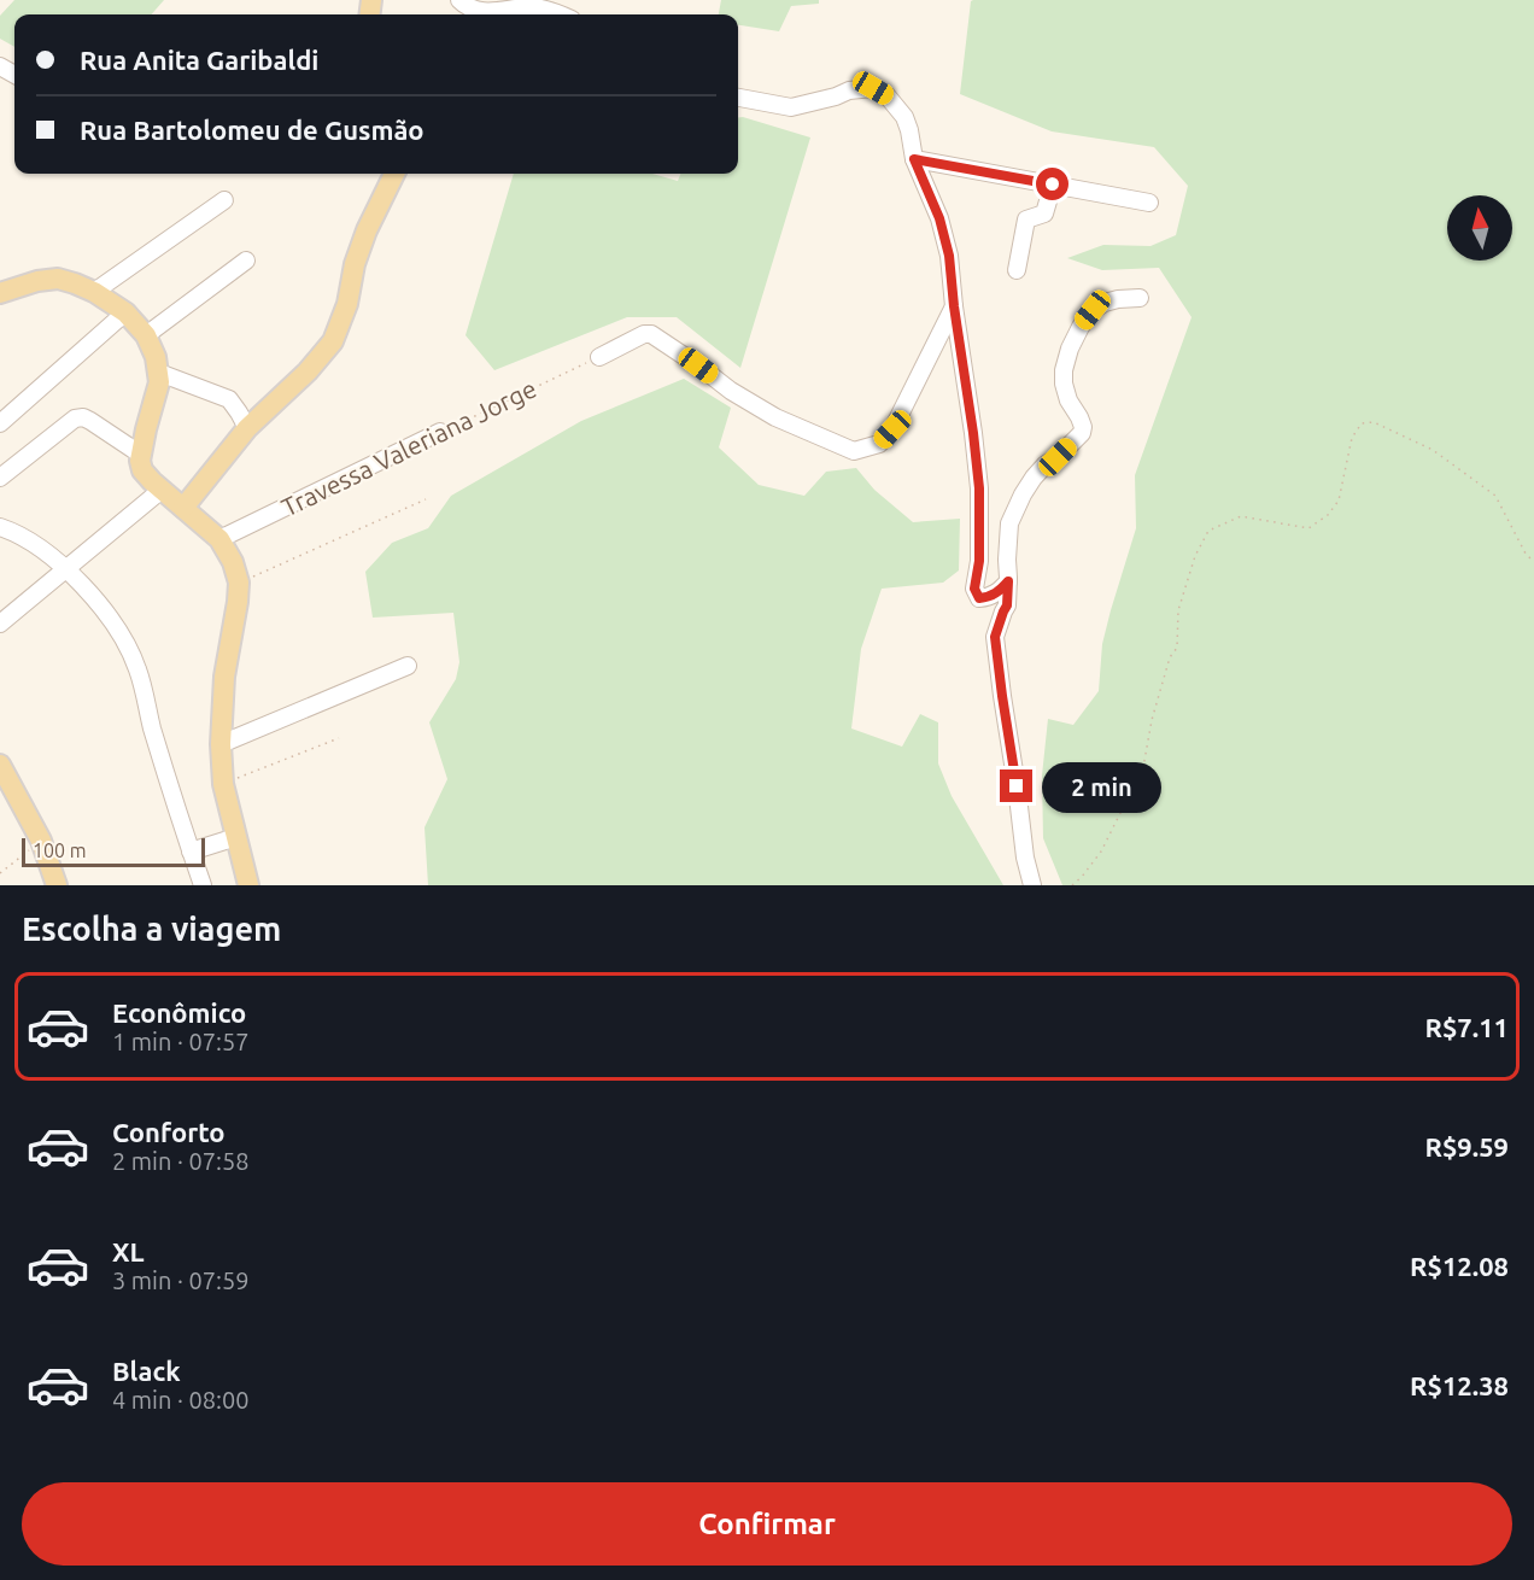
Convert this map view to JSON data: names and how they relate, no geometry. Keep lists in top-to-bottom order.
{
  "streets": {
    "street": ["Travessa Valeriana Jorge"]
  },
  "scale_bar": "100 m",
  "north": "top",
  "page": {
    "banner": ["Rua Anita Garibaldi", "Rua Bartolomeu de Gusmão"],
    "bubble": "2 min",
    "scale": "100 m",
    "heading": "Escolha a viagem",
    "list": [
      {
        "name": "Econômico",
        "note": "1 min · 07:57",
        "value": "R$7.11"
      },
      {
        "name": "Conforto",
        "note": "2 min · 07:58",
        "value": "R$9.59"
      },
      {
        "name": "XL",
        "note": "3 min · 07:59",
        "value": "R$12.08"
      },
      {
        "name": "Black",
        "note": "4 min · 08:00",
        "value": "R$12.38"
      }
    ],
    "buttons": "Confirmar"
  }
}
